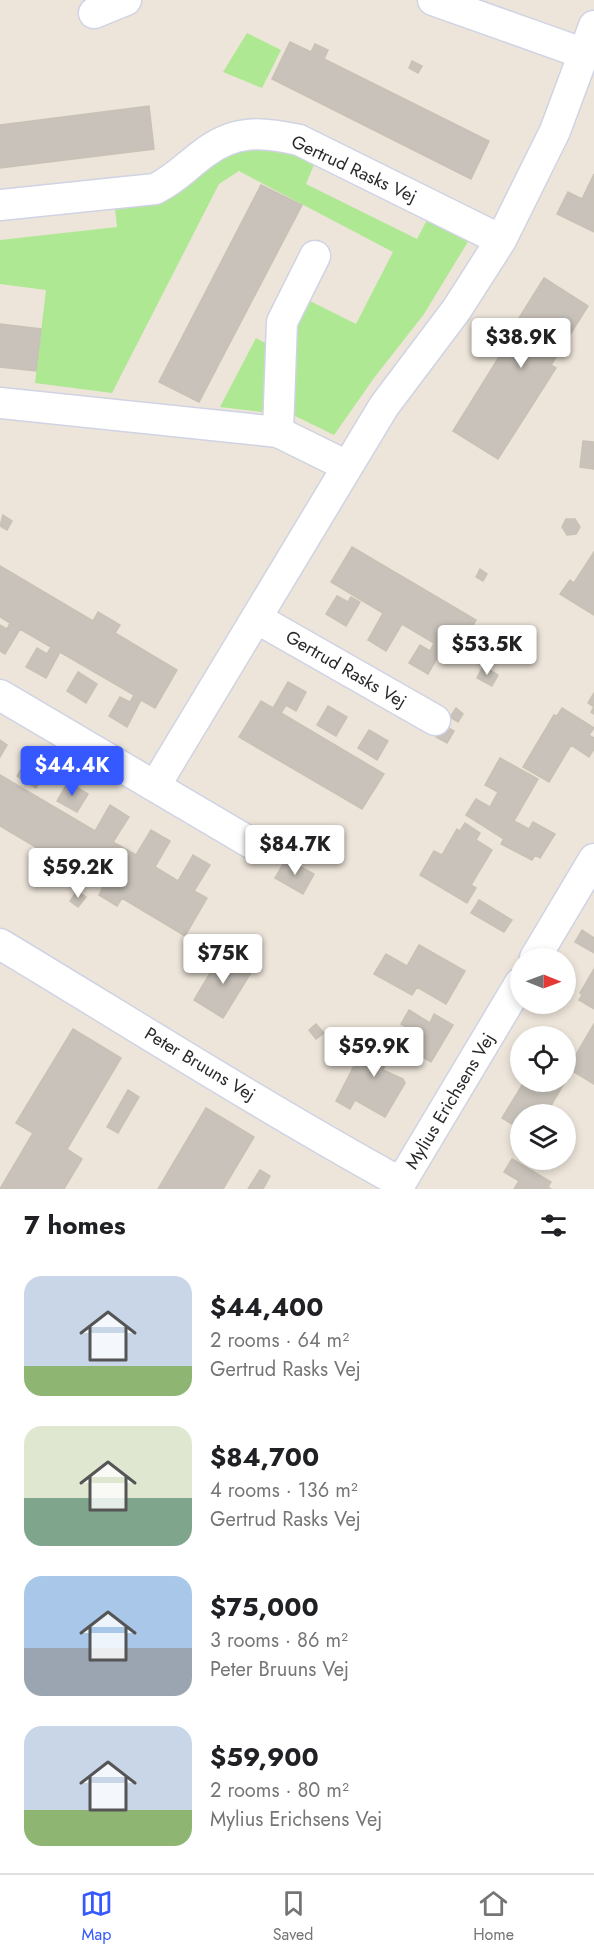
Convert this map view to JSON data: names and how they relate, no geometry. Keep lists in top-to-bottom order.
{
  "streets": {
    "street": ["Gertrud Rasks Vej", "Peter Bruuns Vej", "Mylius Erichsens Vej"]
  },
  "crossings": [
    ["Peter Bruuns Vej", "Mylius Erichsens Vej"]
  ],
  "north": "right",
  "page": {
    "price": [
      "$38.9K",
      "$53.5K",
      "$44.4K",
      "$84.7K",
      "$59.2K",
      "$75K",
      "$59.9K"
    ],
    "heading": "7 homes",
    "list": [
      {
        "name": "$44,400",
        "note": "2 rooms · 64 m² · Gertrud Rasks Vej"
      },
      {
        "name": "$84,700",
        "note": "4 rooms · 136 m² · Gertrud Rasks Vej"
      },
      {
        "name": "$75,000",
        "note": "3 rooms · 86 m² · Peter Bruuns Vej"
      },
      {
        "name": "$59,900",
        "note": "2 rooms · 80 m² · Mylius Erichsens Vej"
      }
    ],
    "tabs": ["Map", "Saved", "Home"]
  }
}
